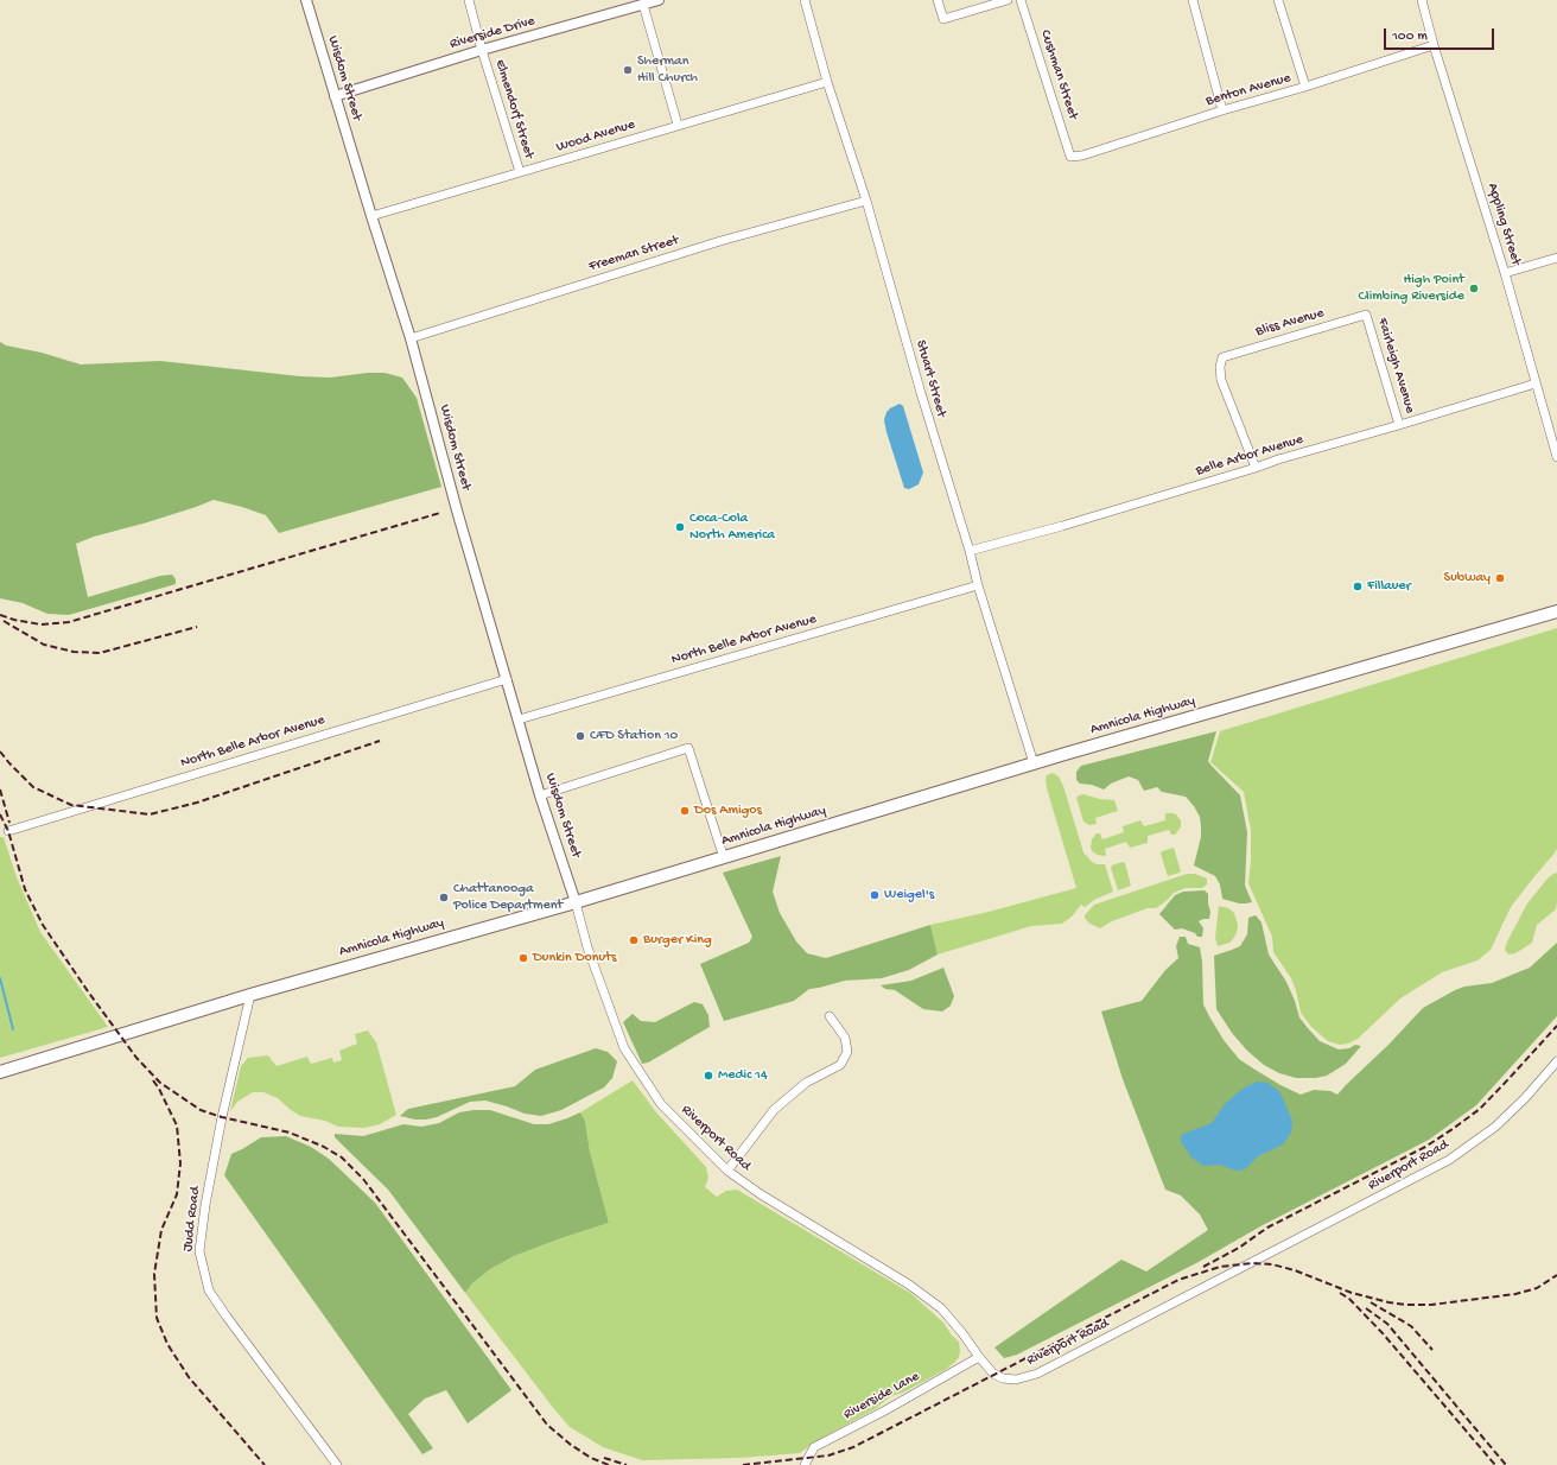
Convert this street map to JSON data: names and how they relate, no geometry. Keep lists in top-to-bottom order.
{
  "streets": {
    "main road": ["Amnicola Highway"],
    "street": [
      "Riverside Drive",
      "Cushman Street",
      "Wisdom Street",
      "Benton Avenue",
      "Elmendorf Street",
      "Wood Avenue",
      "Appling Street",
      "Freeman Street",
      "Bliss Avenue",
      "Fairleigh Avenue",
      "Stuart Street",
      "Belle Arbor Avenue",
      "North Belle Arbor Avenue",
      "Riverport Road",
      "Judd Road",
      "Riverside Lane"
    ]
  },
  "crossings": [
    ["Riverside Drive", "Wisdom Street"],
    ["Riverside Drive", "Elmendorf Street"],
    ["Cushman Street", "Benton Avenue"],
    ["Wisdom Street", "Wood Avenue"],
    ["Wisdom Street", "Freeman Street"],
    ["Wisdom Street", "North Belle Arbor Avenue"],
    ["Wisdom Street", "Amnicola Highway"],
    ["Wisdom Street", "Riverport Road"],
    ["Benton Avenue", "Appling Street"],
    ["Elmendorf Street", "Wood Avenue"],
    ["Wood Avenue", "Stuart Street"],
    ["Appling Street", "Belle Arbor Avenue"],
    ["Freeman Street", "Stuart Street"],
    ["Bliss Avenue", "Fairleigh Avenue"],
    ["Bliss Avenue", "Belle Arbor Avenue"],
    ["Fairleigh Avenue", "Belle Arbor Avenue"],
    ["Stuart Street", "Belle Arbor Avenue"],
    ["Stuart Street", "North Belle Arbor Avenue"],
    ["Stuart Street", "Amnicola Highway"],
    ["Amnicola Highway", "Riverport Road"],
    ["Amnicola Highway", "Judd Road"],
    ["Riverport Road", "Riverside Lane"]
  ],
  "places": [
    "Sherman Hill Church",
    "High Point Climbing Riverside",
    "Coca-Cola North America",
    "Subway",
    "Fillauer",
    "CFD Station 10",
    "Dos Amigos",
    "Weigel's",
    "Chattanooga Police Department",
    "Burger King",
    "Dunkin Donuts",
    "Medic 14"
  ],
  "scale_bar": "100 m"
}
